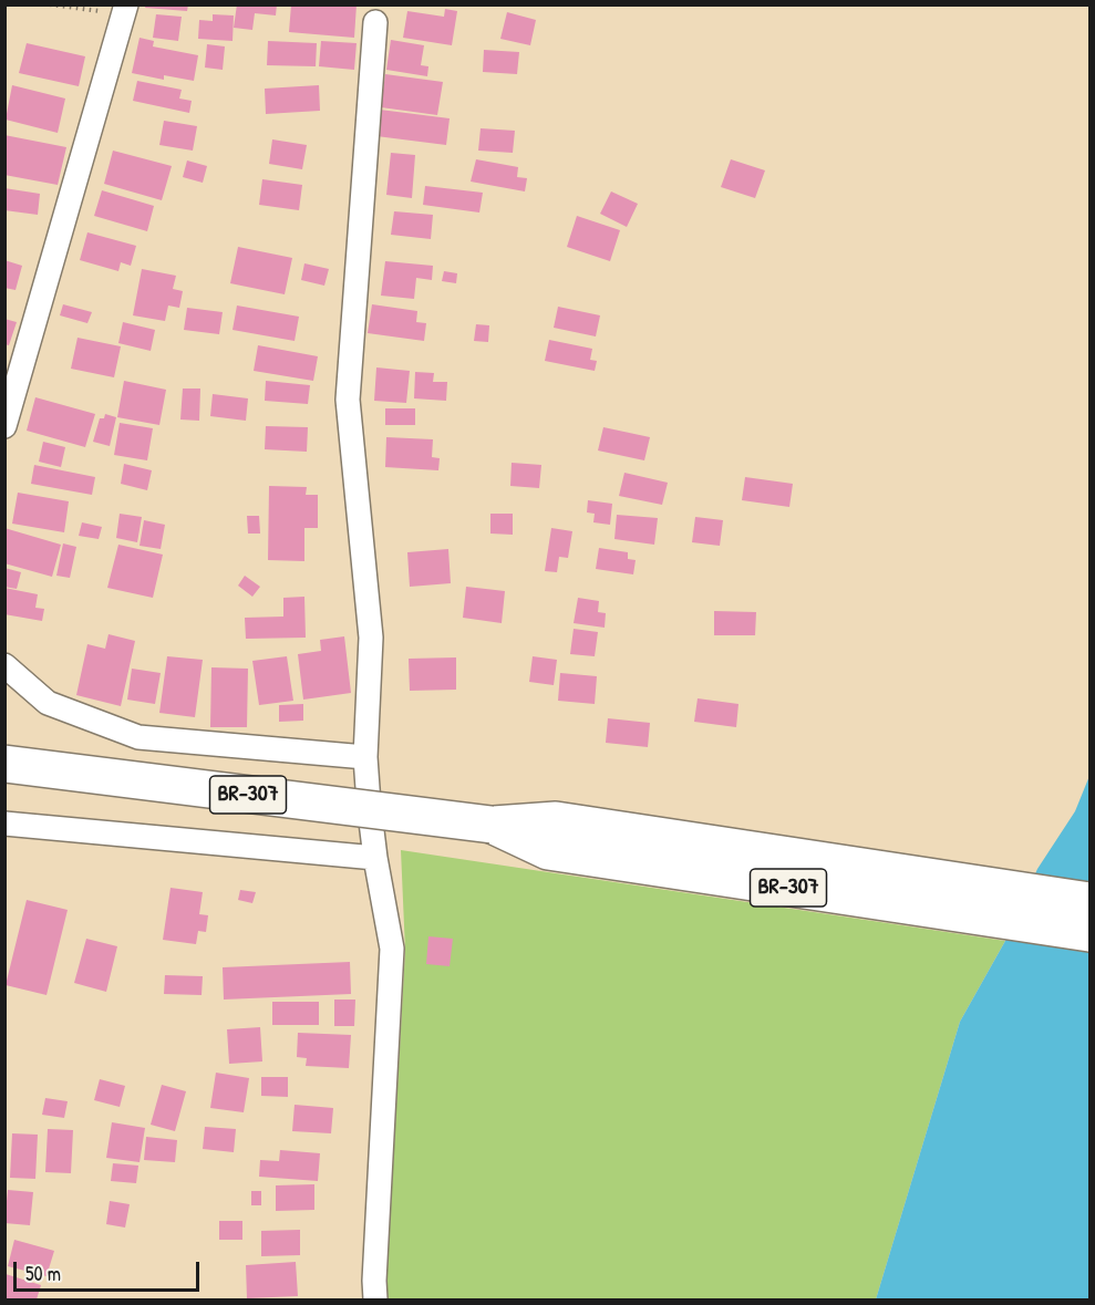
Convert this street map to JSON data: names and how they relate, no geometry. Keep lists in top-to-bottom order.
{
  "streets": {
    "main road": ["BR-307"]
  },
  "scale_bar": "50 m"
}
